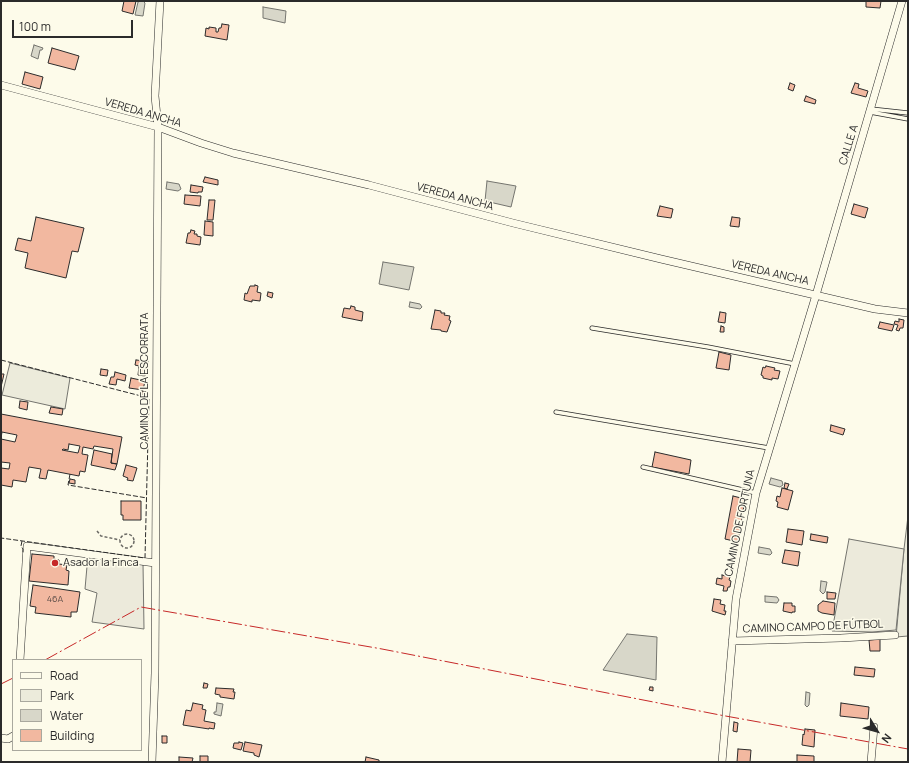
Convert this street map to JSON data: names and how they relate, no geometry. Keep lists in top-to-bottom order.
{
  "streets": {
    "street": [
      "VEREDA ANCHA",
      "CALLE A",
      "CAMINO DE LA ESCORRATA",
      "CAMINO DE FORTUNA",
      "CAMINO CAMPO DE FÚTBOL"
    ]
  },
  "crossings": [
    ["VEREDA ANCHA", "CALLE A"],
    ["VEREDA ANCHA", "CAMINO DE LA ESCORRATA"],
    ["VEREDA ANCHA", "CAMINO DE FORTUNA"],
    ["CALLE A", "CAMINO DE FORTUNA"],
    ["CAMINO DE FORTUNA", "CAMINO CAMPO DE FÚTBOL"]
  ],
  "places": ["Asador la Finca"],
  "house_numbers": ["46A"],
  "legend": [
    "Road",
    "Park",
    "Water",
    "Building"
  ],
  "scale_bar": "100 m",
  "north": "bottom right"
}
